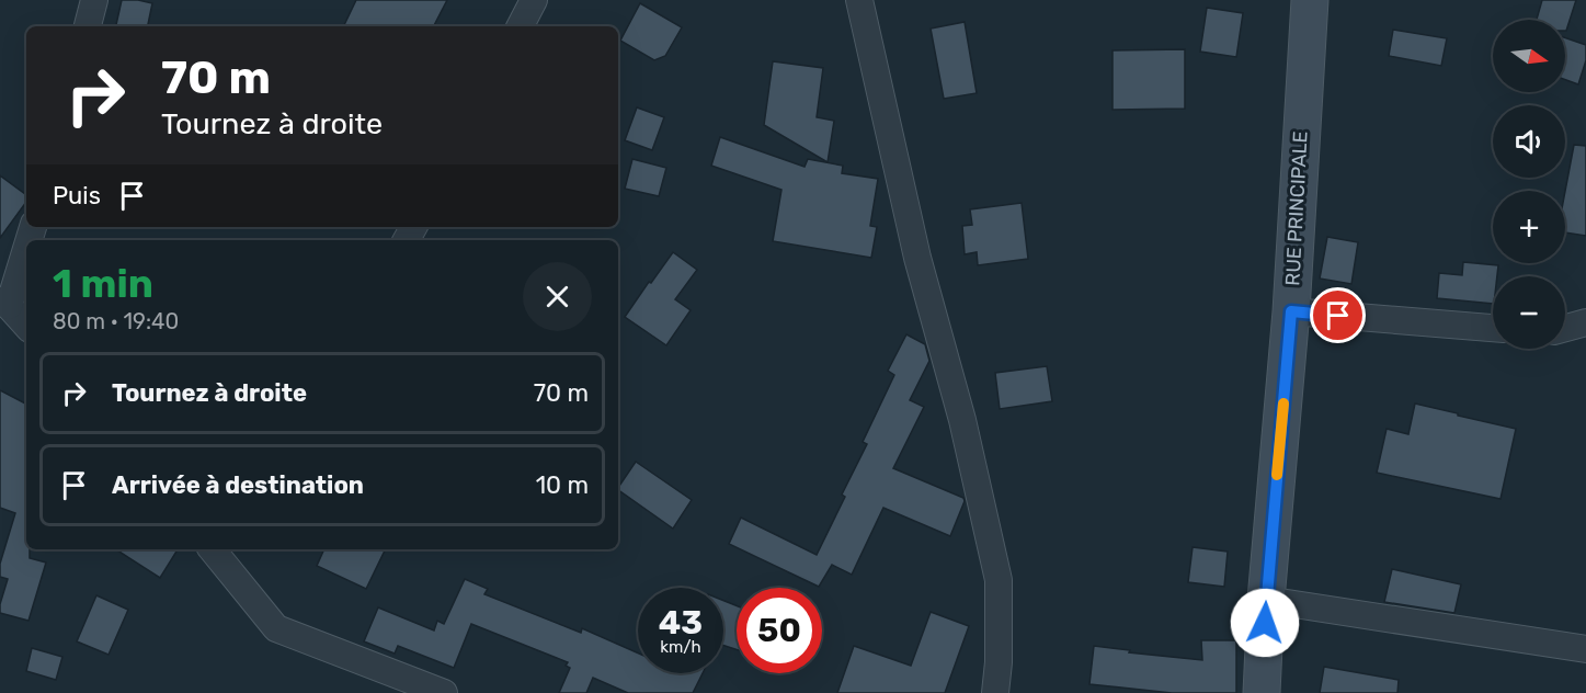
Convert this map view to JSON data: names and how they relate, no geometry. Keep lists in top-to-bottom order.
{
  "streets": {
    "main road": ["RUE PRINCIPALE"]
  },
  "north": "right",
  "page": {
    "map_buttons": ["+", "−"],
    "turn": ["70 m", "Tournez à droite"],
    "then": "Puis",
    "heading": ["1 min", "80 m · 19:40"],
    "list": [
      {
        "name": "Tournez à droite",
        "value": "70 m"
      },
      {
        "name": "Arrivée à destination",
        "value": "10 m"
      }
    ],
    "speed": "43 km/h",
    "limit": "50"
  }
}
